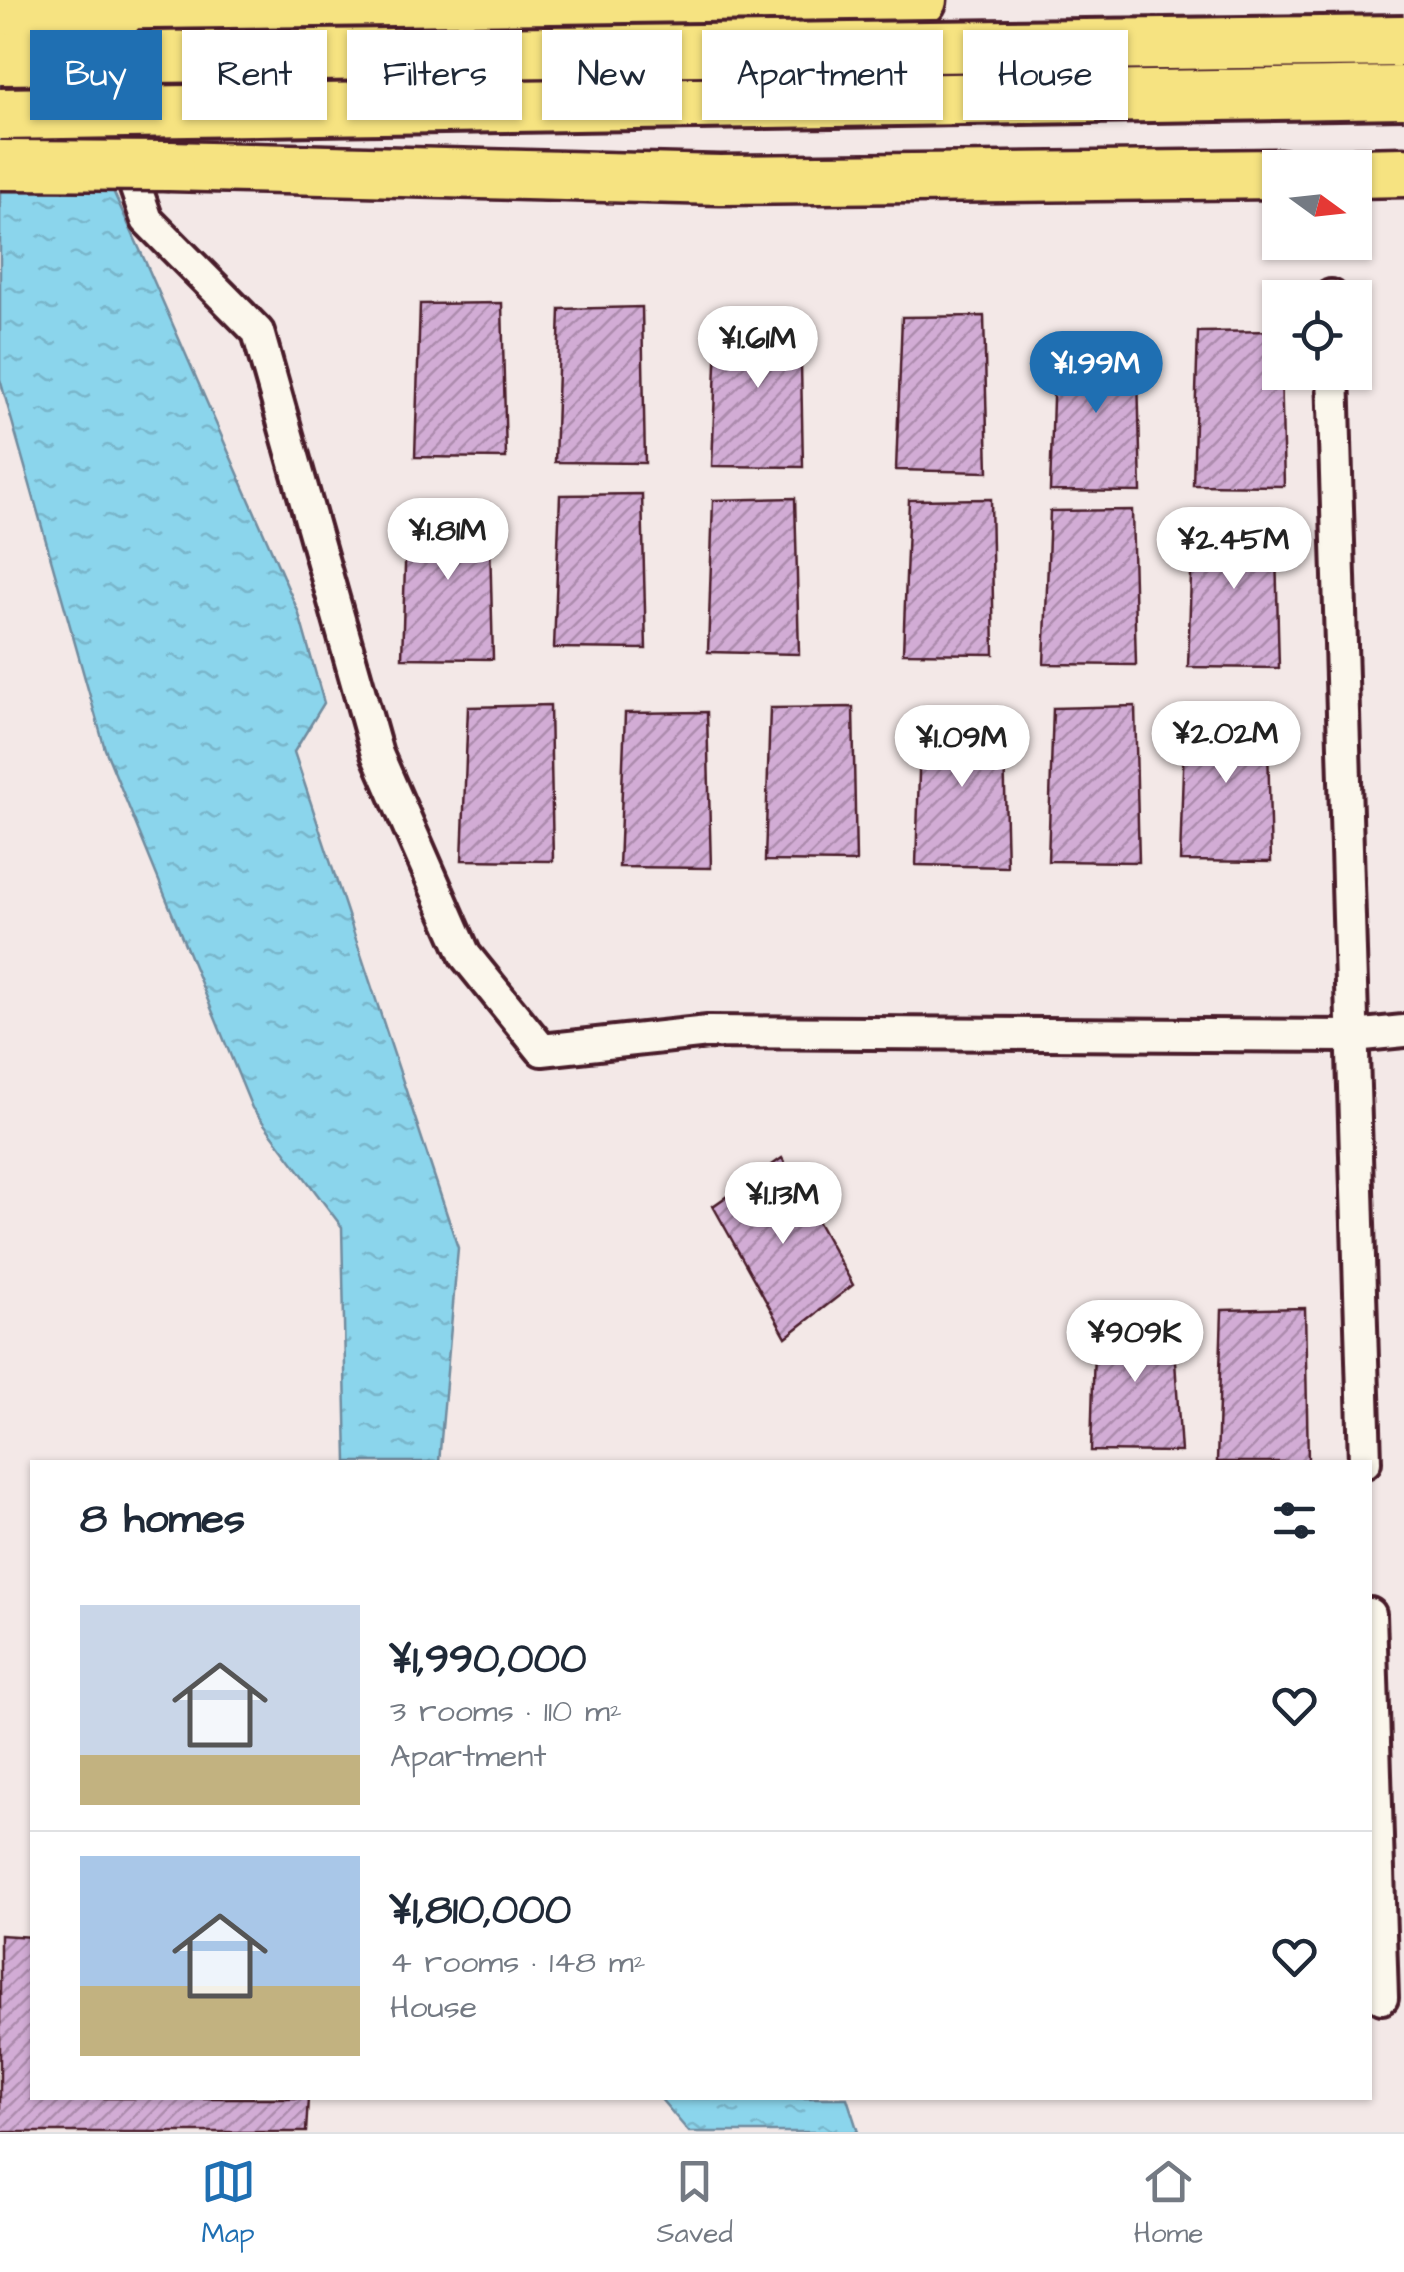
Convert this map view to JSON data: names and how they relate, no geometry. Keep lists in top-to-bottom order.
{
  "north": "right",
  "page": {
    "chip": [
      "Buy",
      "Rent",
      "Filters",
      "New",
      "Apartment",
      "House"
    ],
    "price": [
      "¥1.61M",
      "¥1.99M",
      "¥1.81M",
      "¥2.45M",
      "¥2.02M",
      "¥1.09M",
      "¥1.13M",
      "¥909K"
    ],
    "heading": "8 homes",
    "list": [
      {
        "name": "¥1,990,000",
        "note": "3 rooms · 110 m² · Apartment"
      },
      {
        "name": "¥1,810,000",
        "note": "4 rooms · 148 m² · House"
      }
    ],
    "tabs": ["Map", "Saved", "Home"]
  }
}
